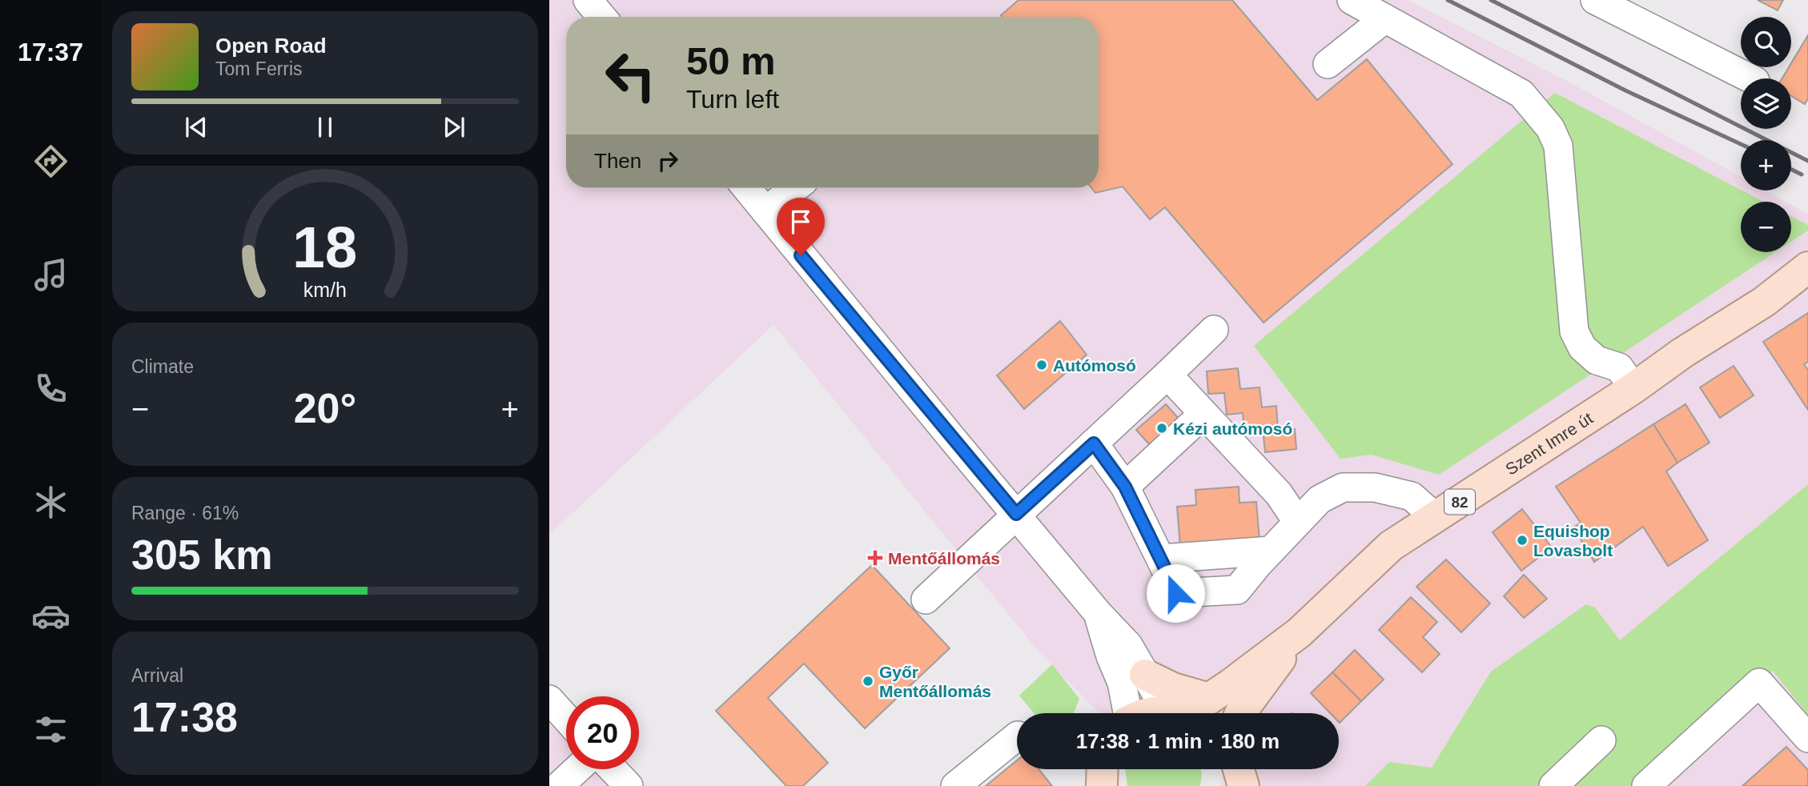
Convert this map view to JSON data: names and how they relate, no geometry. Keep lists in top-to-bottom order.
{
  "streets": {
    "main road": ["Szent Imre út", "82"]
  },
  "crossings": [
    ["Szent Imre út", "82"]
  ],
  "places": {
    "other": [
      "Autómosó",
      "Kézi autómosó",
      "Equishop Lovasbolt",
      "Győr Mentőállomás"
    ],
    "health": ["Mentőállomás"]
  },
  "page": {
    "tabs": "17:37",
    "map_buttons": ["+", "−"],
    "turn": ["50 m", "Turn left"],
    "song": ["Open Road", "Tom Ferris"],
    "then": "Then",
    "tile": [
      "Climate",
      ["Range · 61%", "305 km"],
      ["Arrival", "17:38"]
    ],
    "heat": ["−", "20°", "+"],
    "limit": "20",
    "trip": "17:38 · 1 min · 180 m",
    "gauge": ["18", "km/h"]
  }
}
